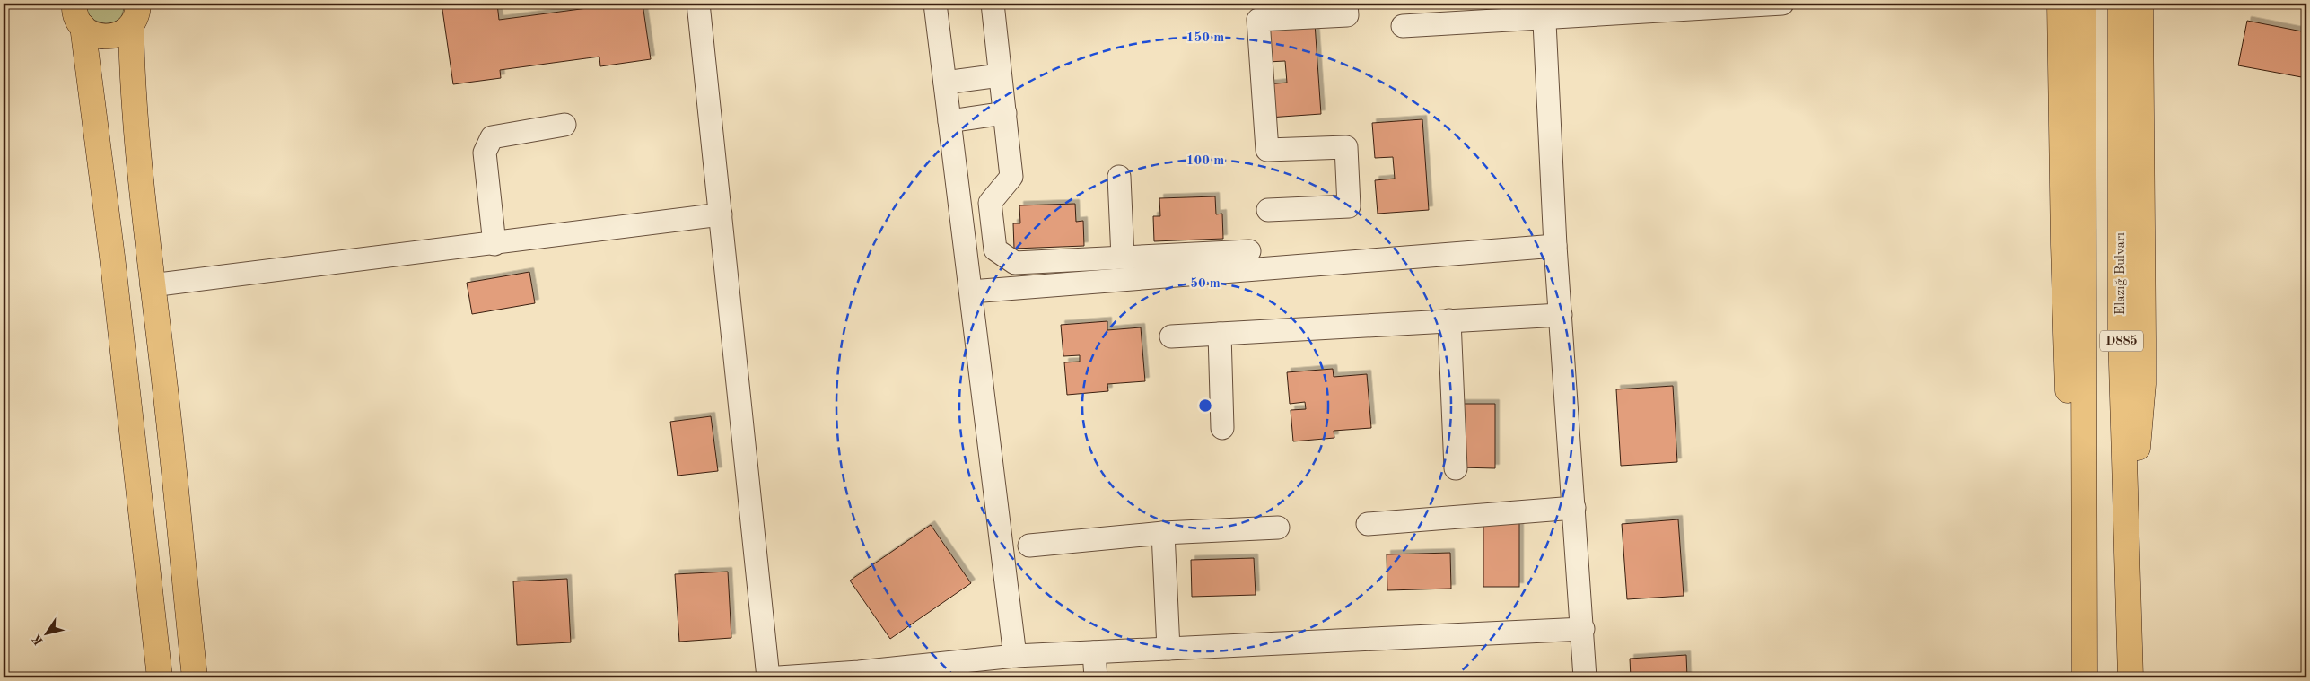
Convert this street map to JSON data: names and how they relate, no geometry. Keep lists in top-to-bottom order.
{
  "streets": {
    "main road": ["Elazığ Bulvarı", "D885"]
  },
  "north": "bottom left",
  "rings": ["150 m", "100 m", "50 m"]
}
